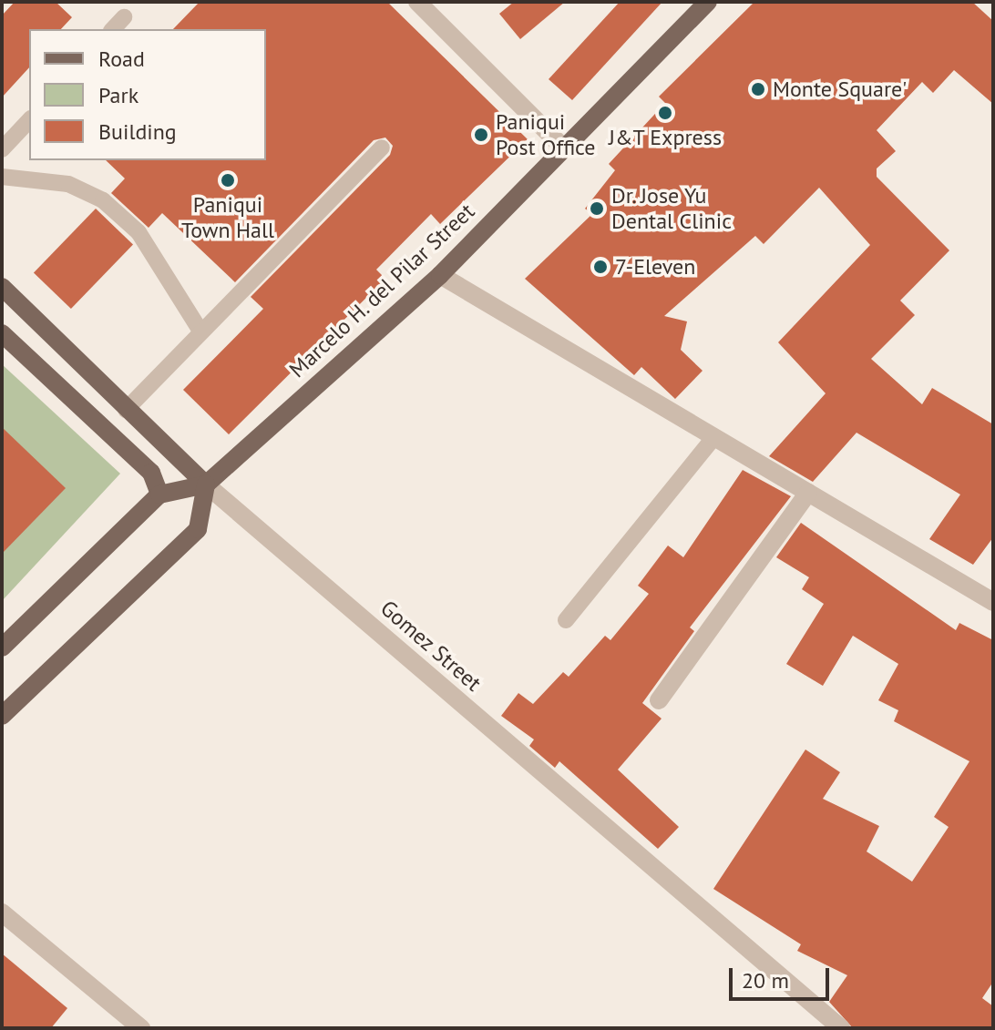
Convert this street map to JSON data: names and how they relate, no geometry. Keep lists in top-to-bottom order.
{
  "streets": {
    "main road": ["Marcelo H. del Pilar Street", "Gomez Street"]
  },
  "crossings": [
    ["Marcelo H. del Pilar Street", "Gomez Street"]
  ],
  "places": [
    "Monte Square'",
    "J&T Express",
    "Paniqui Post Office",
    "Paniqui Town Hall",
    "Dr. Jose Yu Dental Clinic",
    "7-Eleven"
  ],
  "legend": ["Road", "Park", "Building"],
  "scale_bar": "20 m"
}
